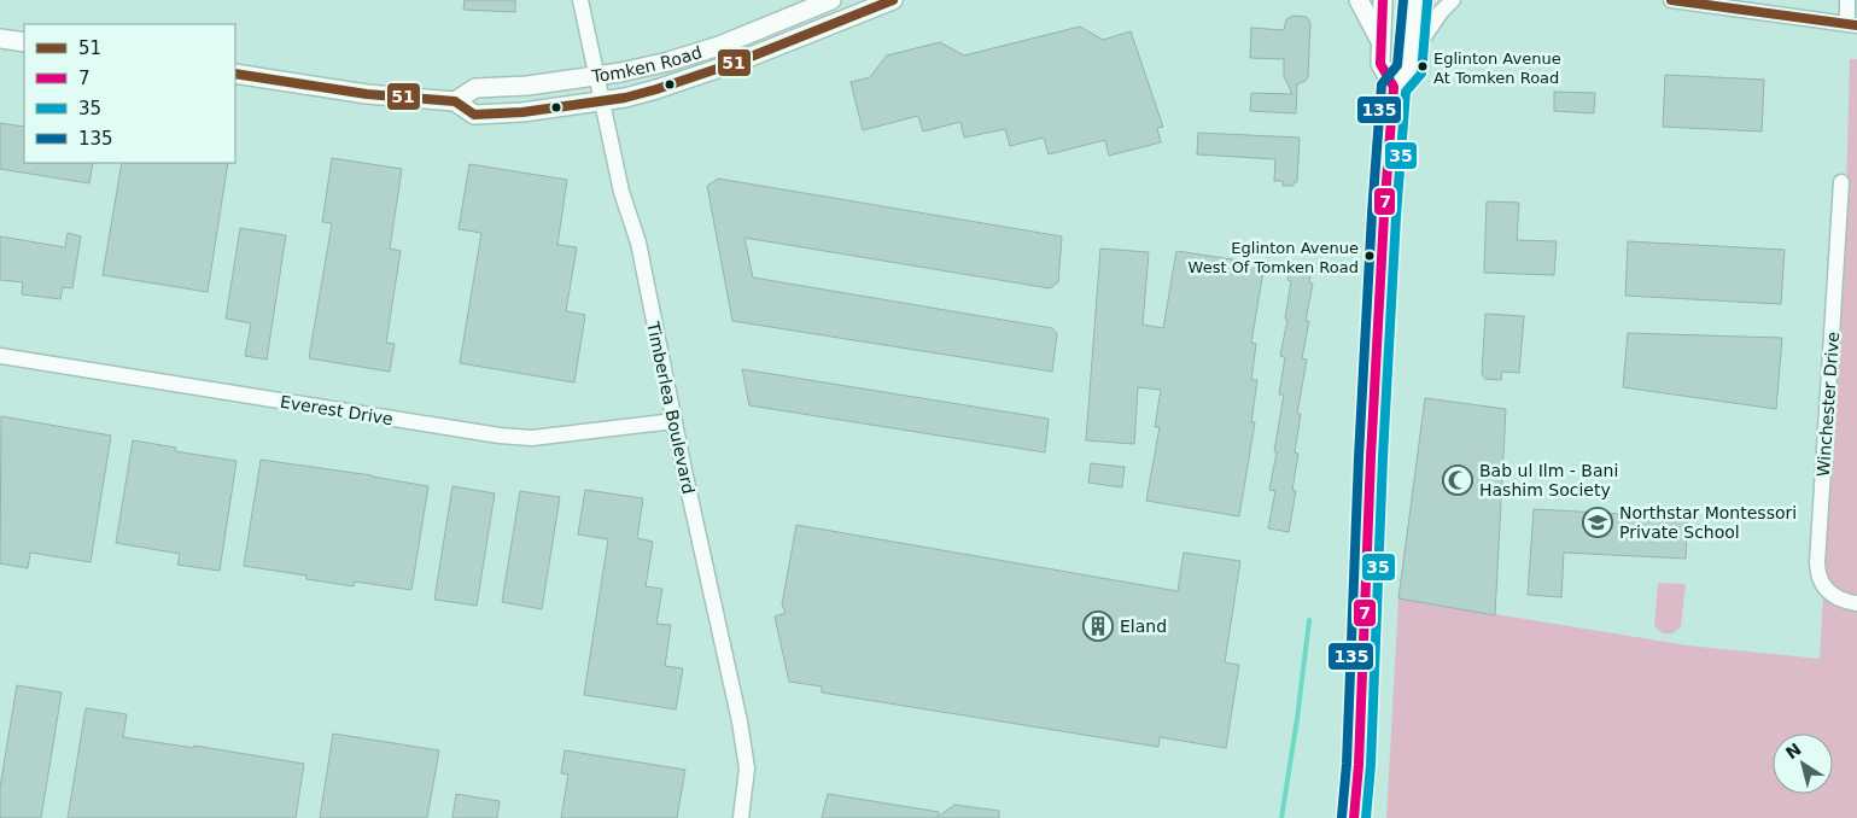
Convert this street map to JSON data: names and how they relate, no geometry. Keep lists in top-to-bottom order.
{
  "streets": {
    "main road": ["Tomken Road"],
    "street": ["Winchester Drive", "Timberlea Boulevard", "Everest Drive"]
  },
  "crossings": [
    ["Tomken Road", "Timberlea Boulevard"],
    ["Timberlea Boulevard", "Everest Drive"]
  ],
  "places": {
    "other": ["Eglinton Avenue At Tomken Road", "Eglinton Avenue West Of Tomken Road"],
    "mosque": ["Bab ul Ilm - Bani Hashim Society"],
    "school or university": ["Northstar Montessori Private School"],
    "building": ["Eland"]
  },
  "lines": [
    "transit line 51",
    "transit line 7",
    "transit line 135",
    "transit line 35"
  ],
  "legend": [
    "51",
    "7",
    "35",
    "135"
  ],
  "north": "top left"
}
